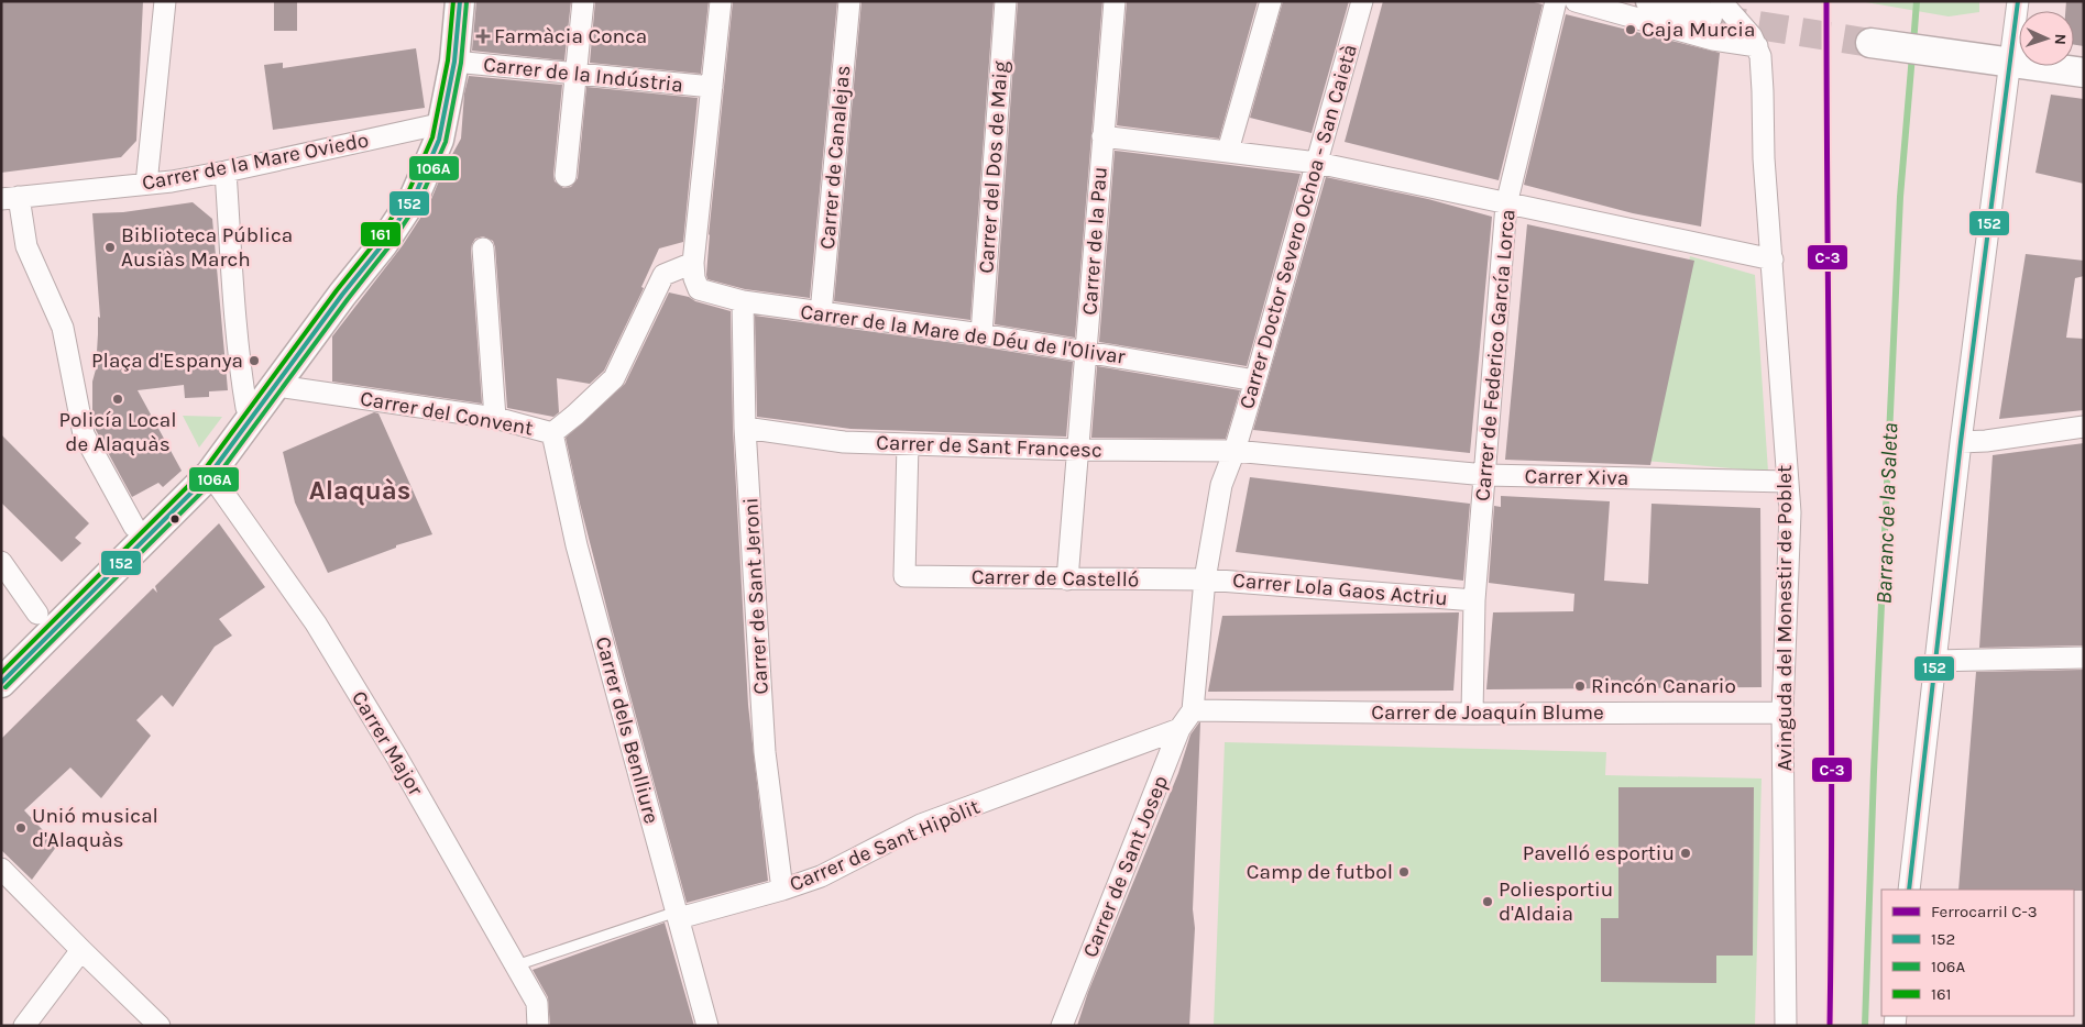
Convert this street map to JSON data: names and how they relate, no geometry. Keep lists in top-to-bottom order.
{
  "streets": {
    "street": [
      "Carrer de la Indústria",
      "Carrer de Canalejas",
      "Carrer de la Mare Oviedo",
      "Carrer del Dos de Maig",
      "Carrer Doctor Severo Ochoa - San Caietà",
      "Carrer de la Pau",
      "Carrer de la Mare de Déu de l'Olivar",
      "Carrer de Federico García Lorca",
      "Carrer del Convent",
      "Carrer de Sant Francesc",
      "Carrer Xiva",
      "Carrer de Castelló",
      "Carrer Lola Gaos Actriu",
      "Carrer de Sant Jeroni",
      "Avinguda del Monestir de Poblet",
      "Carrer de Joaquín Blume",
      "Carrer dels Benlliure",
      "Carrer Major",
      "Carrer de Sant Hipòlit",
      "Carrer de Sant Josep"
    ]
  },
  "crossings": [
    ["Carrer de Canalejas", "Carrer de la Mare de Déu de l'Olivar"],
    ["Carrer del Dos de Maig", "Carrer de la Mare de Déu de l'Olivar"],
    ["Carrer Doctor Severo Ochoa - San Caietà", "Carrer de la Mare de Déu de l'Olivar"],
    ["Carrer Doctor Severo Ochoa - San Caietà", "Carrer de Sant Francesc"],
    ["Carrer Doctor Severo Ochoa - San Caietà", "Carrer Xiva"],
    ["Carrer Doctor Severo Ochoa - San Caietà", "Carrer de Castelló"],
    ["Carrer Doctor Severo Ochoa - San Caietà", "Carrer Lola Gaos Actriu"],
    ["Carrer Doctor Severo Ochoa - San Caietà", "Carrer de Joaquín Blume"],
    ["Carrer Doctor Severo Ochoa - San Caietà", "Carrer de Sant Josep"],
    ["Carrer de la Pau", "Carrer de la Mare de Déu de l'Olivar"],
    ["Carrer de la Pau", "Carrer de Sant Francesc"],
    ["Carrer de la Pau", "Carrer de Castelló"],
    ["Carrer de la Mare de Déu de l'Olivar", "Carrer del Convent"],
    ["Carrer de la Mare de Déu de l'Olivar", "Carrer de Sant Jeroni"],
    ["Carrer de Federico García Lorca", "Carrer Xiva"],
    ["Carrer de Federico García Lorca", "Carrer Lola Gaos Actriu"],
    ["Carrer de Federico García Lorca", "Carrer de Joaquín Blume"],
    ["Carrer del Convent", "Carrer dels Benlliure"],
    ["Carrer de Sant Francesc", "Carrer Xiva"],
    ["Carrer de Sant Francesc", "Carrer de Castelló"],
    ["Carrer de Sant Francesc", "Carrer de Sant Jeroni"],
    ["Carrer Xiva", "Avinguda del Monestir de Poblet"],
    ["Carrer de Castelló", "Carrer Lola Gaos Actriu"],
    ["Carrer de Sant Jeroni", "Carrer de Sant Hipòlit"],
    ["Avinguda del Monestir de Poblet", "Carrer de Joaquín Blume"],
    ["Carrer de Joaquín Blume", "Carrer de Sant Josep"],
    ["Carrer dels Benlliure", "Carrer de Sant Hipòlit"],
    ["Carrer Major", "Carrer de Sant Hipòlit"],
    ["Carrer de Sant Hipòlit", "Carrer de Sant Josep"]
  ],
  "districts": ["Alaquàs"],
  "water": ["Barranc de la Saleta"],
  "places": {
    "other": [
      "Caja Murcia",
      "Biblioteca Pública Ausiàs March",
      "Plaça d'Espanya",
      "Policía Local de Alaquàs",
      "Rincón Canario",
      "Unió musical d'Alaquàs",
      "Pavelló esportiu",
      "Camp de futbol",
      "Poliesportiu d'Aldaia"
    ],
    "health": ["Farmàcia Conca"]
  },
  "lines": [
    "rail line C-3",
    "transit line 152",
    "transit line 161",
    "transit line 106A"
  ],
  "legend": [
    "Ferrocarril C-3",
    "152",
    "106A",
    "161"
  ],
  "north": "right"
}
